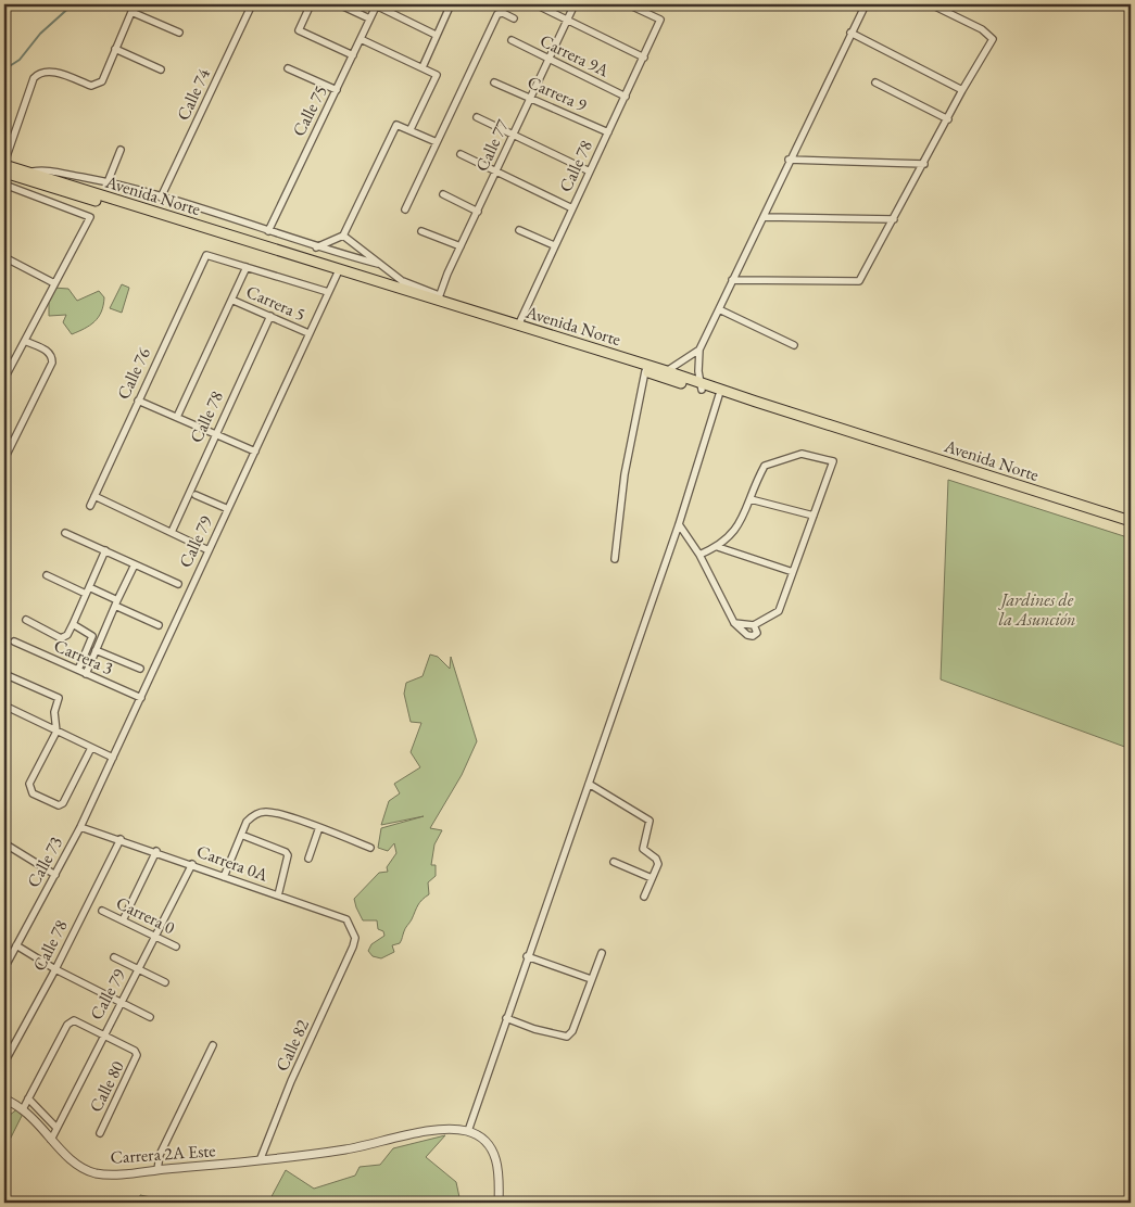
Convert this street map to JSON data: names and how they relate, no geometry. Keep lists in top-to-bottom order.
{
  "streets": {
    "main road": ["Avenida Norte"],
    "street": [
      "Carrera 9A",
      "Carrera 9",
      "Calle 74",
      "Calle 75",
      "Calle 77",
      "Calle 78",
      "Carrera 5",
      "Calle 76",
      "Calle 79",
      "Carrera 3",
      "Calle 73",
      "Carrera 0A",
      "Carrera 0",
      "Calle 82",
      "Calle 80",
      "Carrera 2A Este"
    ]
  },
  "crossings": [
    ["Carrera 9A", "Calle 77"],
    ["Carrera 9A", "Calle 78"],
    ["Carrera 9", "Calle 77"],
    ["Carrera 9", "Calle 78"],
    ["Calle 77", "Avenida Norte"],
    ["Calle 78", "Avenida Norte"],
    ["Calle 78", "Carrera 5"],
    ["Calle 78", "Carrera 0A"],
    ["Avenida Norte", "Calle 79"],
    ["Carrera 5", "Calle 79"],
    ["Calle 79", "Carrera 3"],
    ["Calle 79", "Calle 73"],
    ["Calle 79", "Carrera 0A"],
    ["Calle 79", "Carrera 0"],
    ["Calle 79", "Calle 80"],
    ["Calle 79", "Carrera 2A Este"],
    ["Calle 73", "Carrera 0A"],
    ["Carrera 0A", "Calle 82"],
    ["Calle 82", "Carrera 2A Este"]
  ],
  "parks": ["Jardines de la Asunción"]
}
